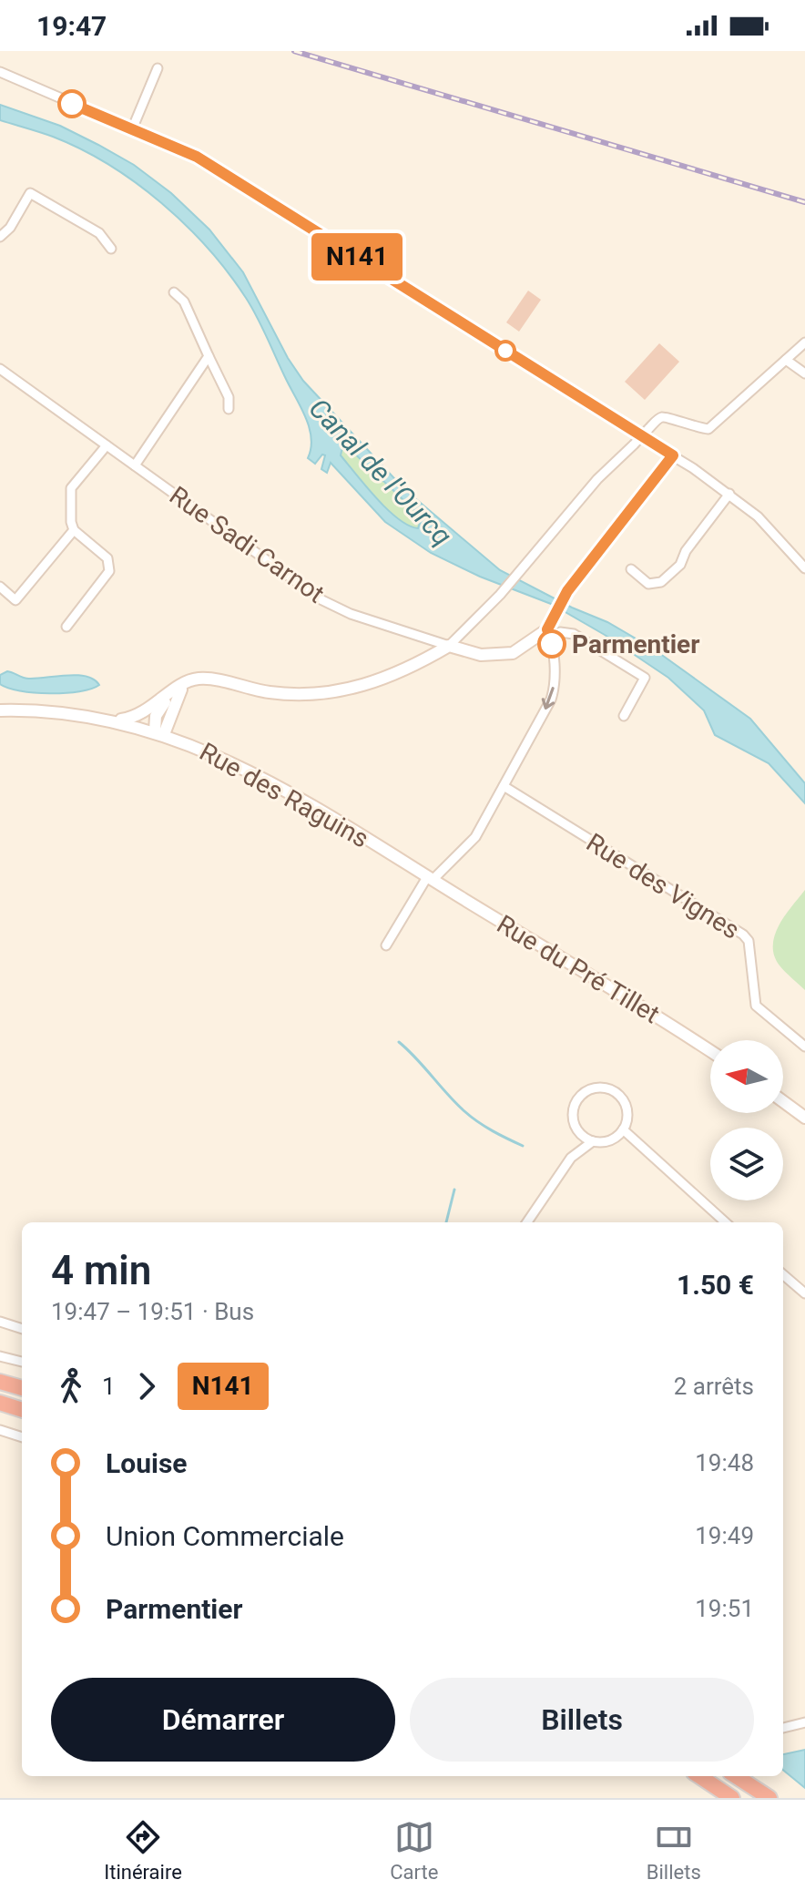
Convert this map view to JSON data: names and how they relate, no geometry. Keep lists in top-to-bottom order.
{
  "streets": {
    "street": [
      "Rue Sadi Carnot",
      "Rue des Raguins",
      "Rue des Vignes",
      "Rue du Pré Tillet"
    ]
  },
  "crossings": [
    ["Rue des Raguins", "Rue du Pré Tillet"]
  ],
  "water": ["Canal de l'Ourcq"],
  "places": ["Parmentier"],
  "lines": ["bus line N141"],
  "north": "left",
  "page": {
    "status": "19:47",
    "on_map": "N141",
    "heading": ["4 min", "19:47 – 19:51 · Bus", "1.50 €"],
    "legs": ["1", "N141", "2 arrêts"],
    "list": [
      {
        "name": "Louise",
        "value": "19:48"
      },
      {
        "name": "Union Commerciale",
        "value": "19:49"
      },
      {
        "name": "Parmentier",
        "value": "19:51"
      }
    ],
    "buttons": ["Démarrer", "Billets"],
    "tabs": ["Itinéraire", "Carte", "Billets"]
  }
}
